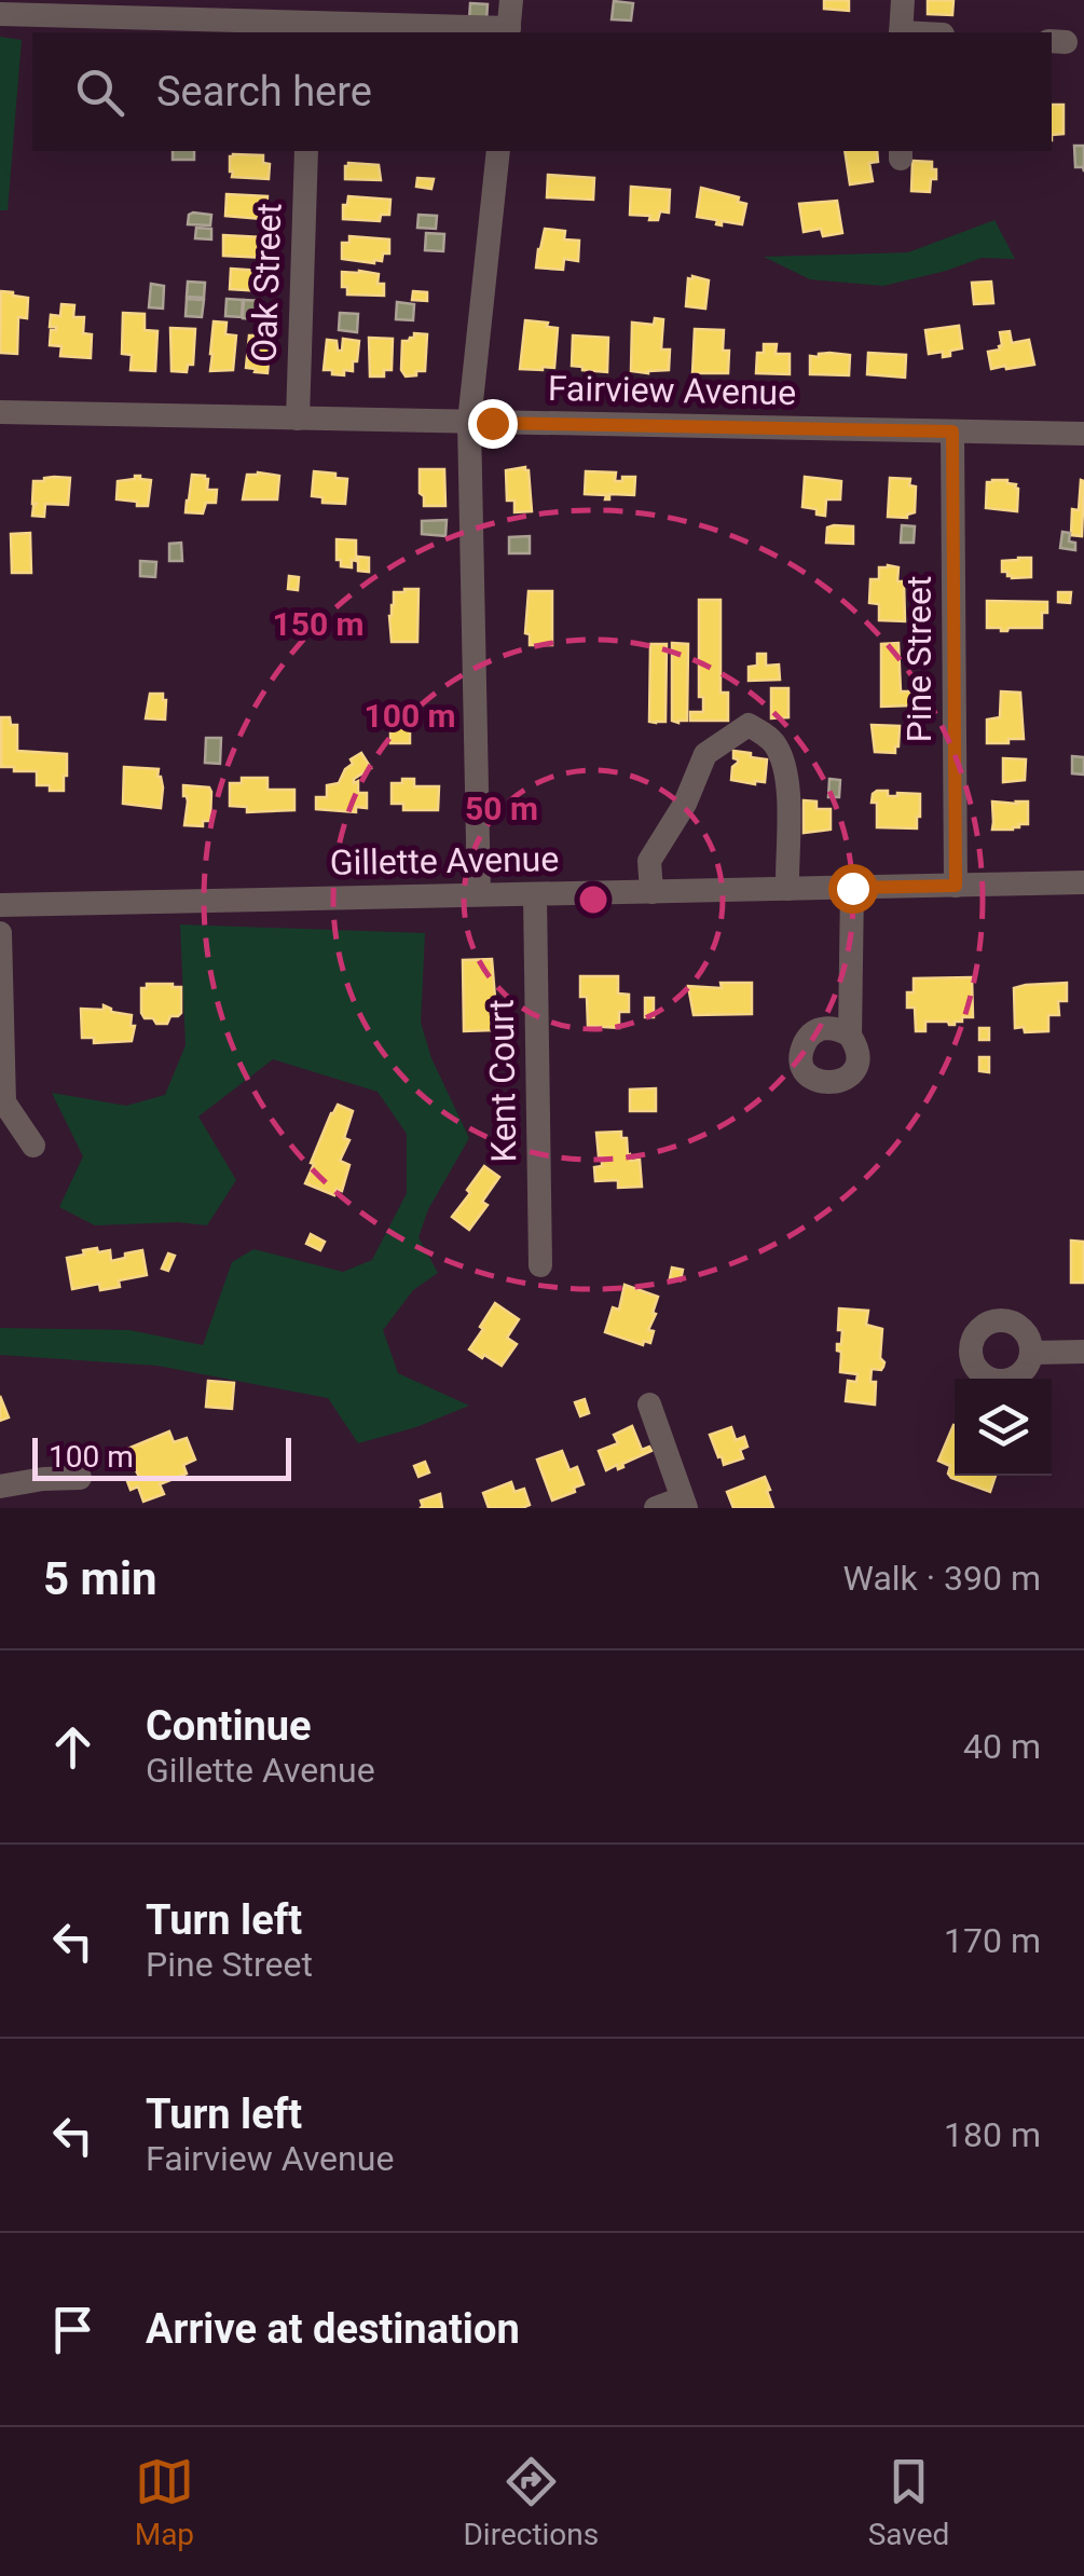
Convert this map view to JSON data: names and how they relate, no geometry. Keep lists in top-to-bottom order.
{
  "streets": {
    "street": [
      "Oak Street",
      "Fairview Avenue",
      "Pine Street",
      "Gillette Avenue",
      "Kent Court"
    ]
  },
  "crossings": [
    ["Oak Street", "Fairview Avenue"],
    ["Fairview Avenue", "Pine Street"],
    ["Pine Street", "Gillette Avenue"],
    ["Gillette Avenue", "Kent Court"]
  ],
  "scale_bar": "100 m",
  "page": {
    "search": "Search here",
    "scale": "100 m",
    "heading": ["5 min", "Walk · 390 m"],
    "list": [
      ["Continue", "Gillette Avenue", "40 m"],
      ["Turn left", "Pine Street", "170 m"],
      ["Turn left", "Fairview Avenue", "180 m"],
      "Arrive at destination"
    ],
    "nav": ["Map", "Directions", "Saved"]
  },
  "rings": ["150 m", "100 m", "50 m"]
}
